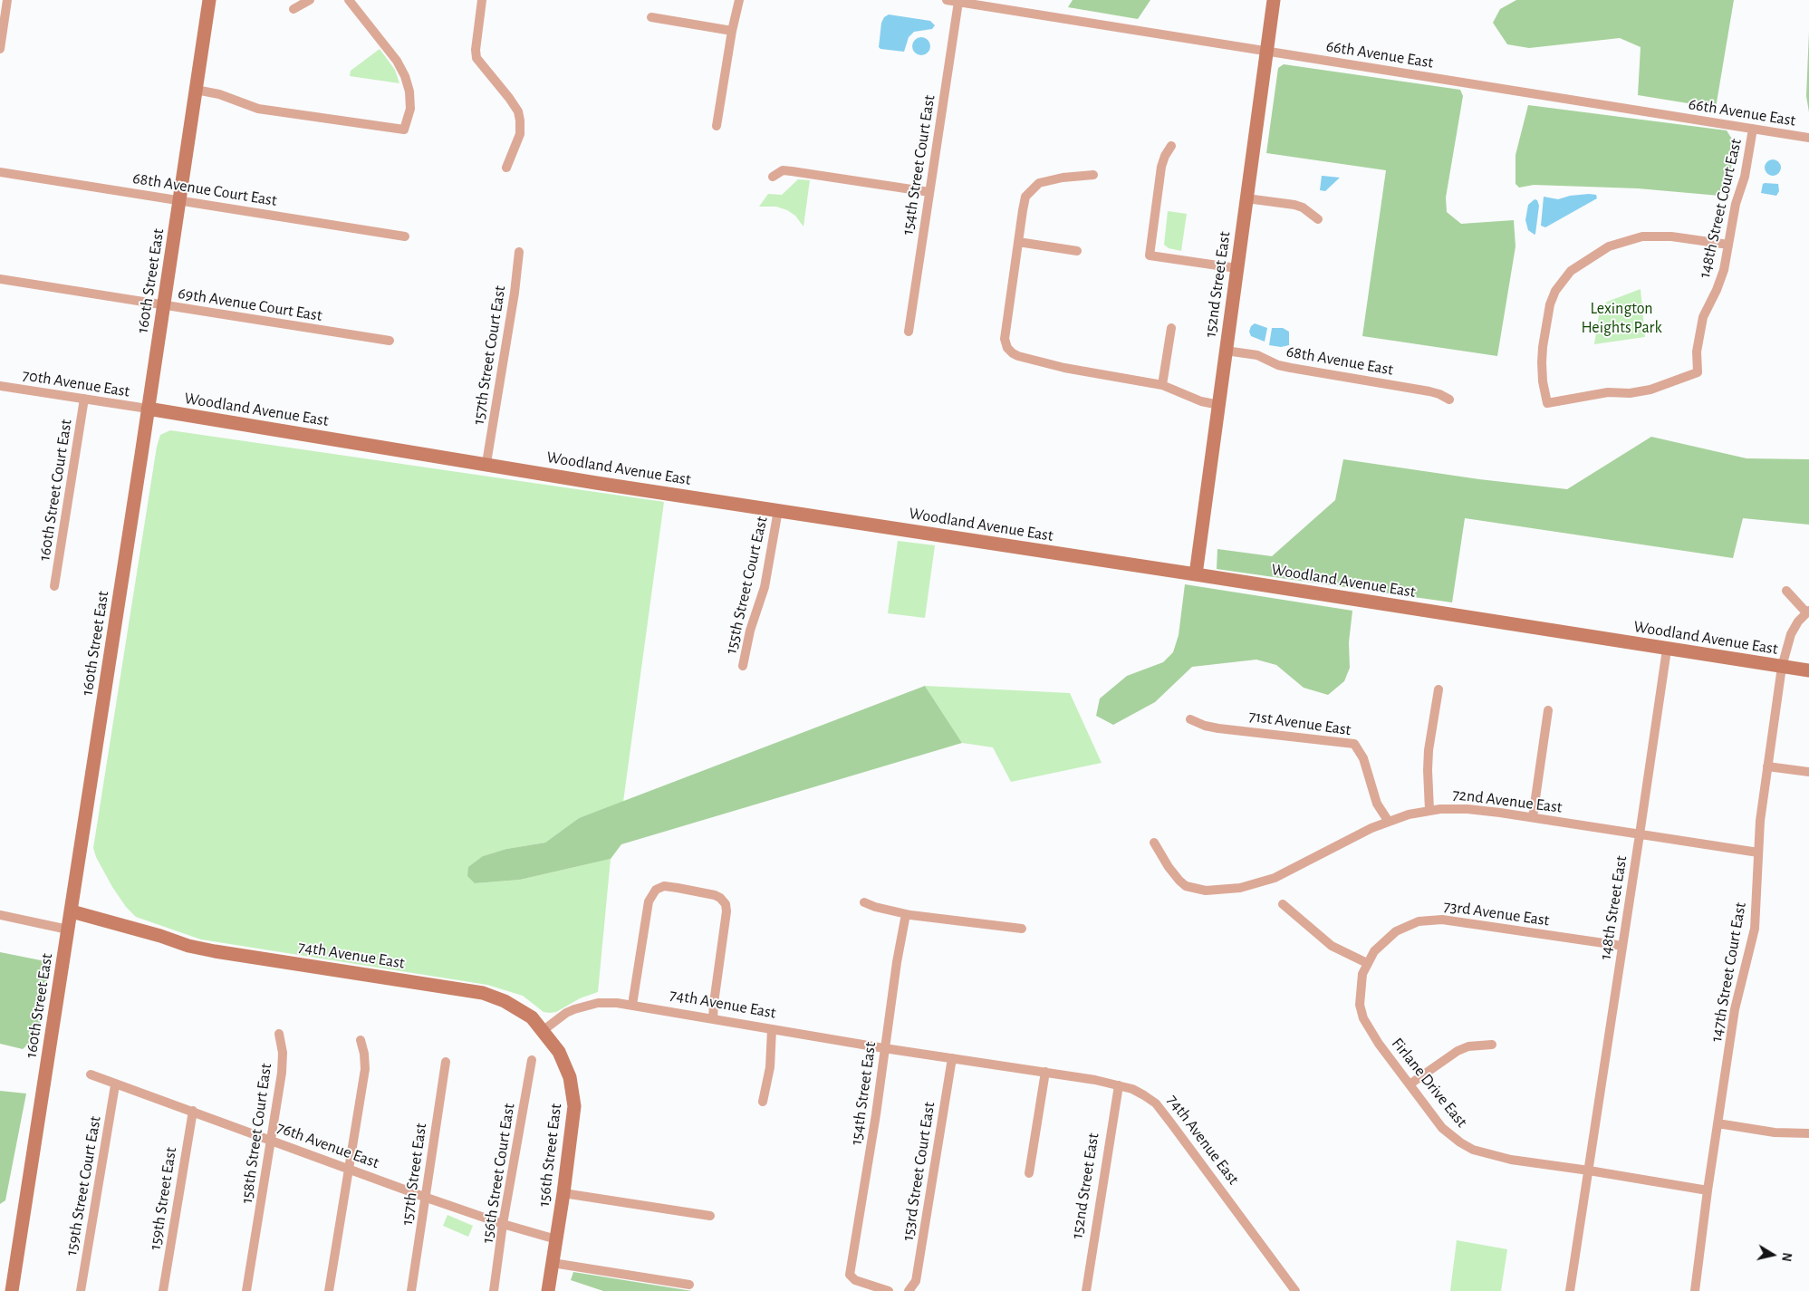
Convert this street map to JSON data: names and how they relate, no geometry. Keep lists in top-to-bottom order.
{
  "streets": {
    "street": [
      "66th Avenue East",
      "154th Street Court East",
      "68th Avenue Court East",
      "148th Street Court East",
      "160th Street East",
      "152nd Street East",
      "69th Avenue Court East",
      "157th Street Court East",
      "68th Avenue East",
      "70th Avenue East",
      "Woodland Avenue East",
      "160th Street Court East",
      "155th Street Court East",
      "71st Avenue East",
      "72nd Avenue East",
      "148th Street East",
      "73rd Avenue East",
      "74th Avenue East",
      "147th Street Court East",
      "Firlane Drive East",
      "154th Street East",
      "158th Street Court East",
      "76th Avenue East",
      "156th Street East",
      "153rd Street Court East",
      "156th Street Court East",
      "157th Street East",
      "159th Street Court East",
      "159th Street East"
    ]
  },
  "crossings": [
    ["66th Avenue East", "154th Street Court East"],
    ["66th Avenue East", "148th Street Court East"],
    ["66th Avenue East", "152nd Street East"],
    ["68th Avenue Court East", "160th Street East"],
    ["160th Street East", "69th Avenue Court East"],
    ["160th Street East", "70th Avenue East"],
    ["160th Street East", "Woodland Avenue East"],
    ["160th Street East", "74th Avenue East"],
    ["152nd Street East", "68th Avenue East"],
    ["152nd Street East", "Woodland Avenue East"],
    ["152nd Street East", "74th Avenue East"],
    ["157th Street Court East", "Woodland Avenue East"],
    ["70th Avenue East", "Woodland Avenue East"],
    ["70th Avenue East", "160th Street Court East"],
    ["Woodland Avenue East", "155th Street Court East"],
    ["Woodland Avenue East", "148th Street East"],
    ["Woodland Avenue East", "147th Street Court East"],
    ["71st Avenue East", "72nd Avenue East"],
    ["72nd Avenue East", "148th Street East"],
    ["72nd Avenue East", "147th Street Court East"],
    ["148th Street East", "73rd Avenue East"],
    ["148th Street East", "Firlane Drive East"],
    ["73rd Avenue East", "Firlane Drive East"],
    ["74th Avenue East", "154th Street East"],
    ["74th Avenue East", "156th Street East"],
    ["74th Avenue East", "153rd Street Court East"],
    ["147th Street Court East", "Firlane Drive East"],
    ["158th Street Court East", "76th Avenue East"],
    ["76th Avenue East", "156th Street East"],
    ["76th Avenue East", "156th Street Court East"],
    ["76th Avenue East", "157th Street East"],
    ["76th Avenue East", "159th Street Court East"],
    ["76th Avenue East", "159th Street East"]
  ],
  "parks": ["Lexington Heights Park"],
  "north": "right"
}
